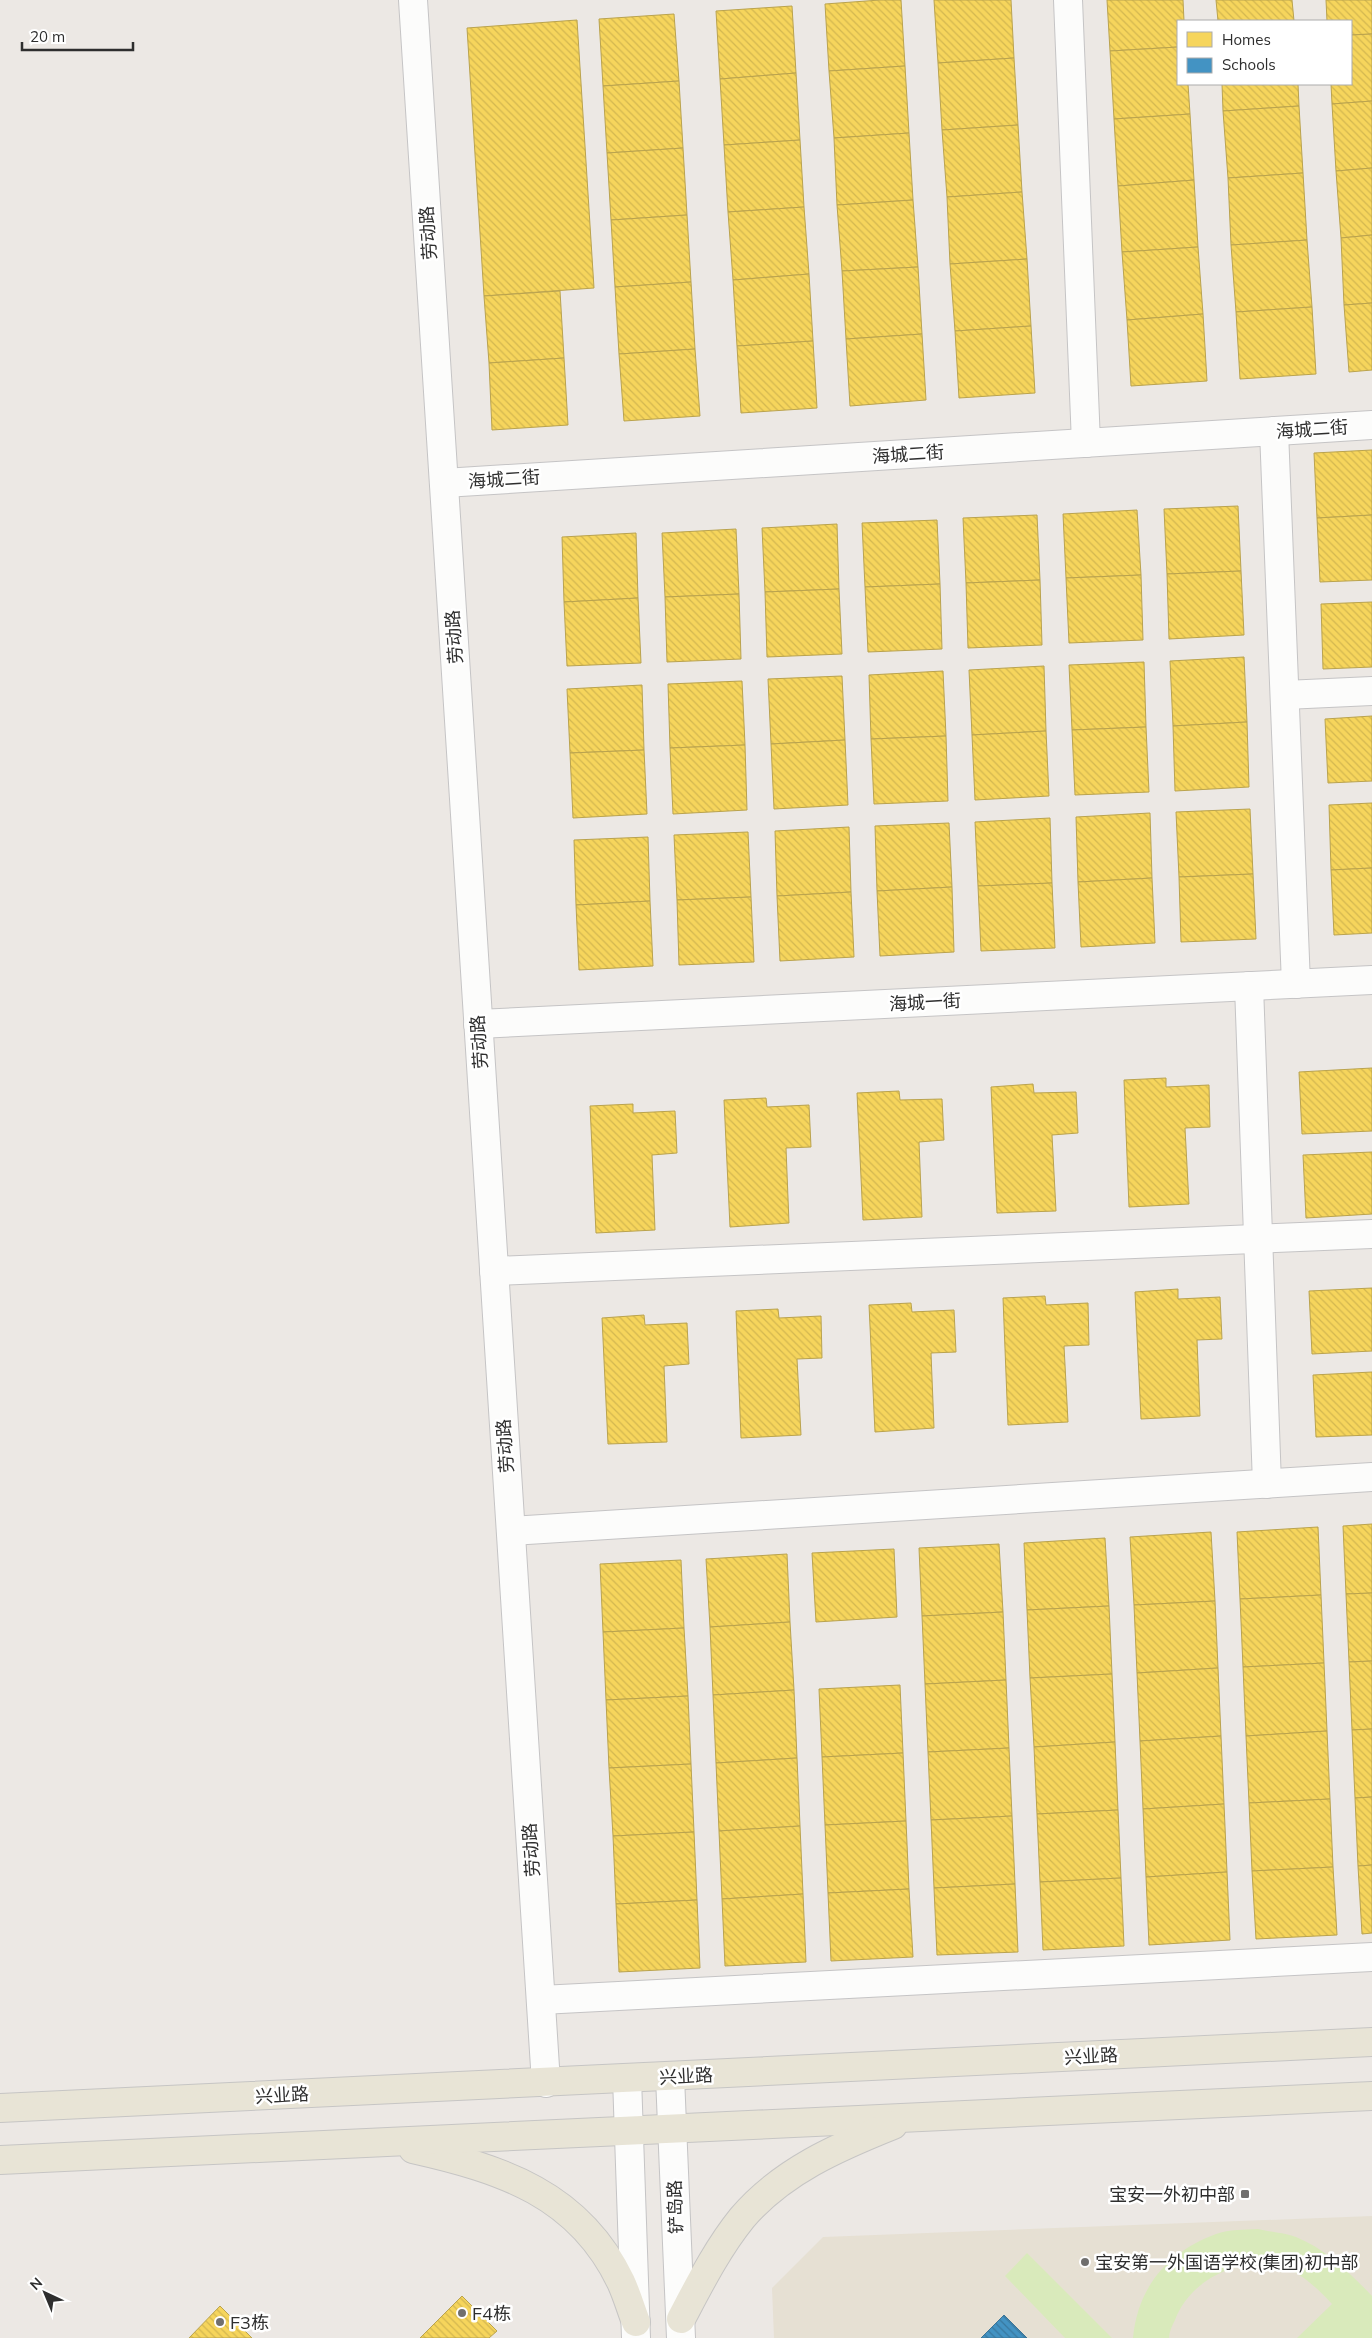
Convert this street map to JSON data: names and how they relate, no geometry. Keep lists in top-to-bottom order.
{
  "streets": {
    "main road": ["兴业路"],
    "street": [
      "劳动路",
      "海城二街",
      "海城一街",
      "铲岛路"
    ]
  },
  "crossings": [
    ["劳动路", "海城二街"],
    ["劳动路", "海城一街"],
    ["劳动路", "兴业路"],
    ["兴业路", "铲岛路"]
  ],
  "places": {
    "transit": ["宝安一外初中部"],
    "other": ["宝安第一外国语学校(集团)初中部", "F4栋", "F3栋"]
  },
  "legend": ["Homes", "Schools"],
  "scale_bar": "20 m",
  "north": "top left"
}
